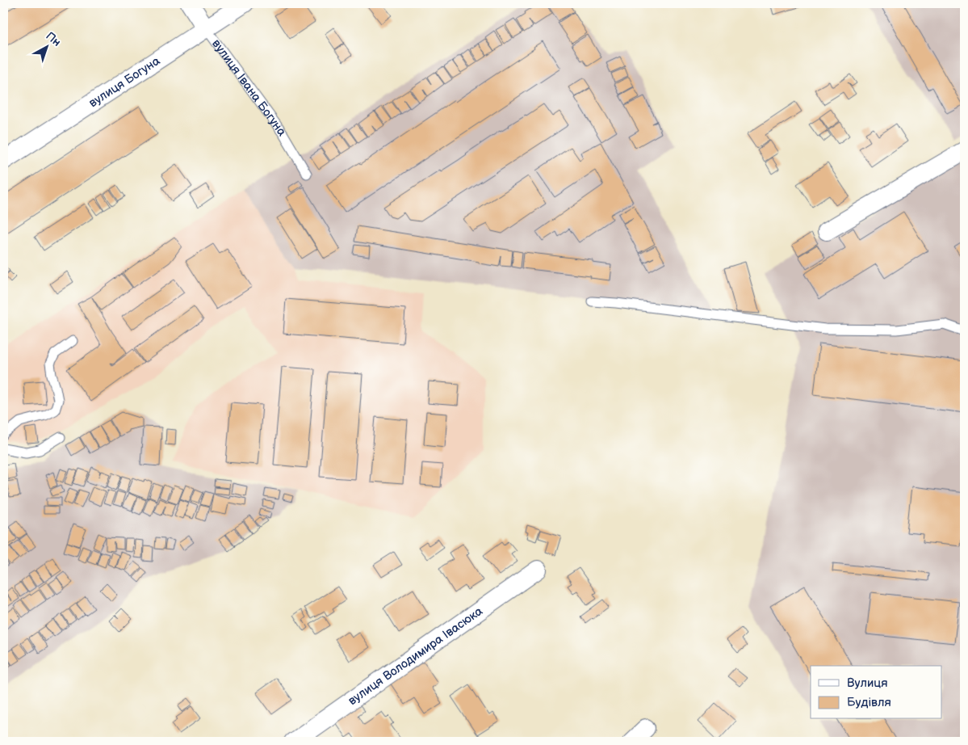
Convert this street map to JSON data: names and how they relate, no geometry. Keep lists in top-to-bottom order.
{
  "streets": {
    "street": ["вулиця Богуна", "вулиця Івана Богуна", "вулиця Володимира Івасюка"]
  },
  "crossings": [
    ["вулиця Богуна", "вулиця Івана Богуна"]
  ],
  "legend": ["Вулиця", "Будівля"],
  "north": "top right"
}
